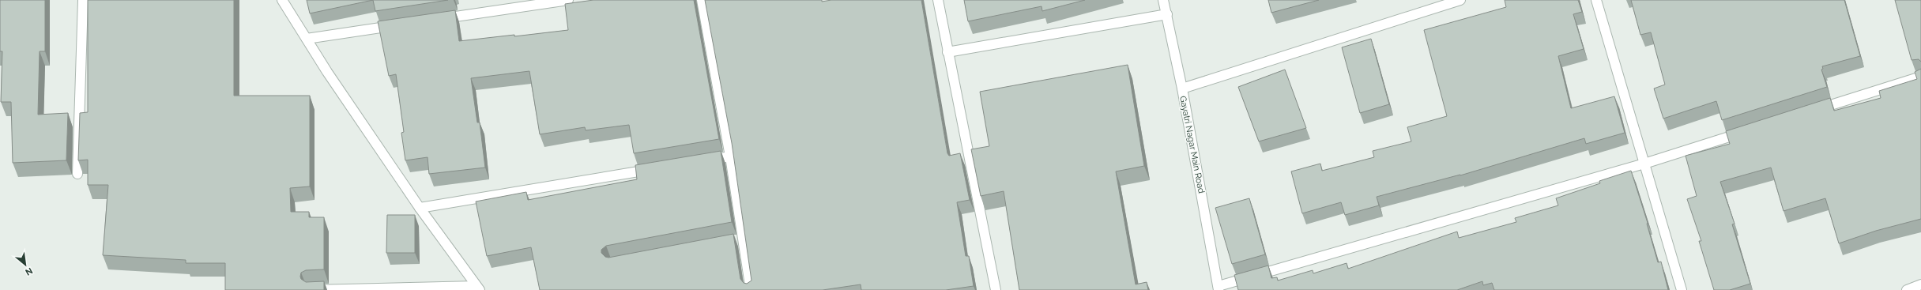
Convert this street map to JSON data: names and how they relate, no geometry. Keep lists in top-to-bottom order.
{
  "streets": {
    "street": ["Gayatri Nagar Main Road"]
  },
  "north": "bottom right"
}
